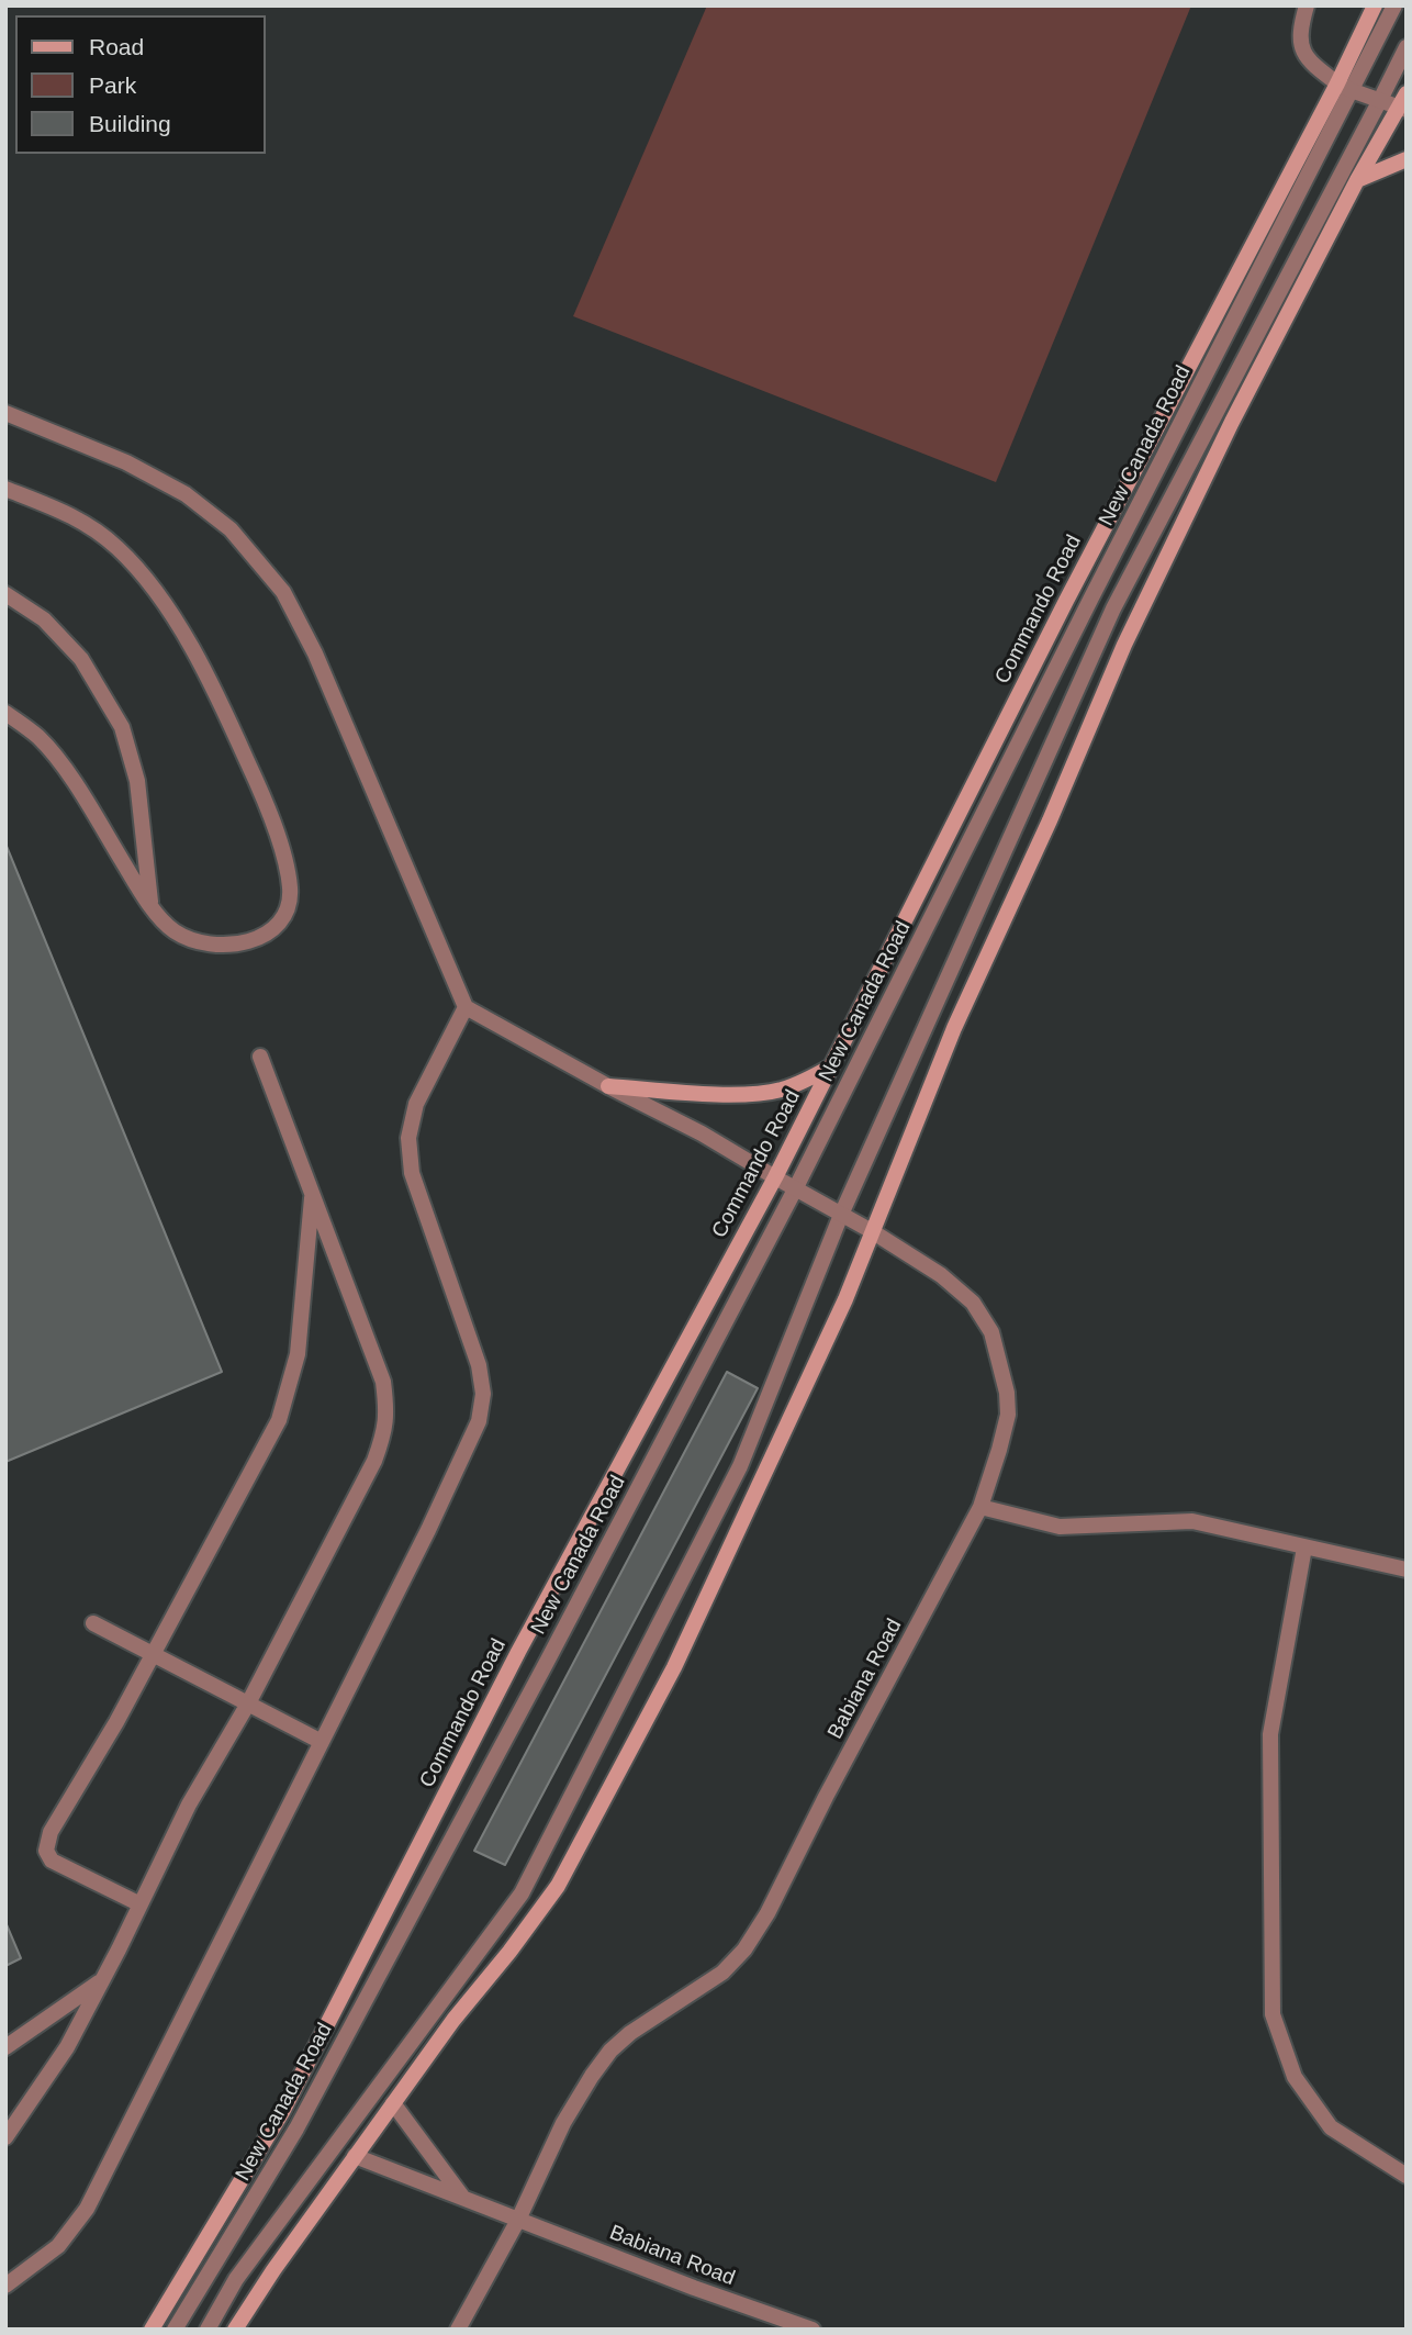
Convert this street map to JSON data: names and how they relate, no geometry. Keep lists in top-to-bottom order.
{
  "streets": {
    "main road": ["Commando Road"],
    "street": ["New Canada Road", "Babiana Road"]
  },
  "crossings": [
    ["New Canada Road", "Commando Road"],
    ["New Canada Road", "Babiana Road"],
    ["Commando Road", "Babiana Road"]
  ],
  "legend": ["Road", "Park", "Building"]
}
